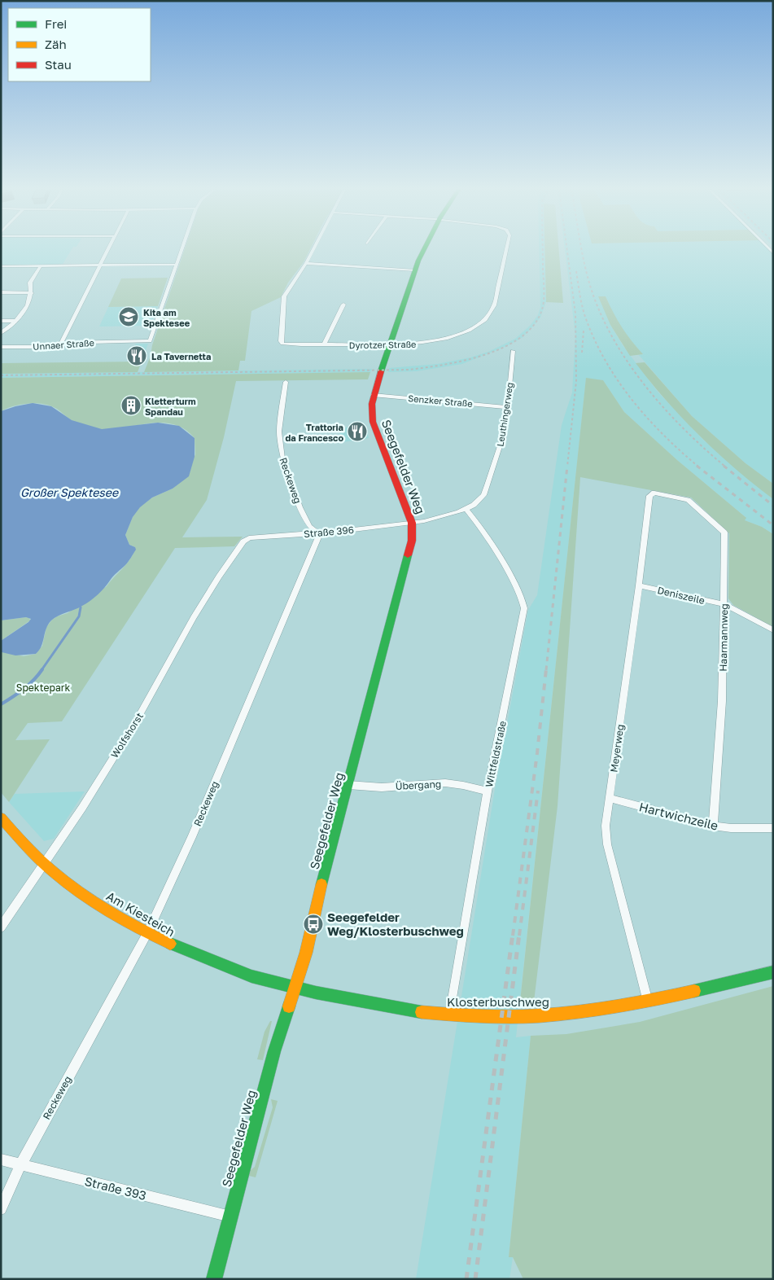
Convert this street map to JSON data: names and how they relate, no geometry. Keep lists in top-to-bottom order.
{
  "streets": {
    "street": [
      "Unnaer Straße",
      "Dyrotzer Straße",
      "Senzker Straße",
      "Leuthingerweg",
      "Seegefelder Weg",
      "Reckeweg",
      "Straße 396",
      "Deniszeile",
      "Haarmannweg",
      "Wolfshorst",
      "Meyerweg",
      "Wittfeldstraße",
      "Übergang",
      "Hartwichzeile",
      "Am Kiesteich",
      "Klosterbuschweg",
      "Straße 393"
    ]
  },
  "crossings": [
    ["Dyrotzer Straße", "Seegefelder Weg"],
    ["Senzker Straße", "Leuthingerweg"],
    ["Senzker Straße", "Seegefelder Weg"],
    ["Leuthingerweg", "Seegefelder Weg"],
    ["Leuthingerweg", "Straße 396"],
    ["Leuthingerweg", "Wittfeldstraße"],
    ["Seegefelder Weg", "Straße 396"],
    ["Seegefelder Weg", "Übergang"],
    ["Seegefelder Weg", "Am Kiesteich"],
    ["Seegefelder Weg", "Klosterbuschweg"],
    ["Seegefelder Weg", "Straße 393"],
    ["Reckeweg", "Straße 396"],
    ["Reckeweg", "Am Kiesteich"],
    ["Reckeweg", "Straße 393"],
    ["Straße 396", "Wolfshorst"],
    ["Deniszeile", "Haarmannweg"],
    ["Deniszeile", "Meyerweg"],
    ["Haarmannweg", "Meyerweg"],
    ["Haarmannweg", "Hartwichzeile"],
    ["Wolfshorst", "Am Kiesteich"],
    ["Meyerweg", "Hartwichzeile"],
    ["Meyerweg", "Klosterbuschweg"],
    ["Wittfeldstraße", "Übergang"],
    ["Wittfeldstraße", "Klosterbuschweg"],
    ["Am Kiesteich", "Klosterbuschweg"]
  ],
  "water": ["Großer Spektesee"],
  "parks": ["Spektepark"],
  "places": {
    "school or university": ["Kita am Spektesee"],
    "restaurant": ["La Tavernetta", "Trattoria da Francesco"],
    "building": ["Kletterturm Spandau"],
    "bus stop": ["Seegefelder Weg/Klosterbuschweg"]
  },
  "legend": ["Frei", "Zäh", "Stau"]
}
